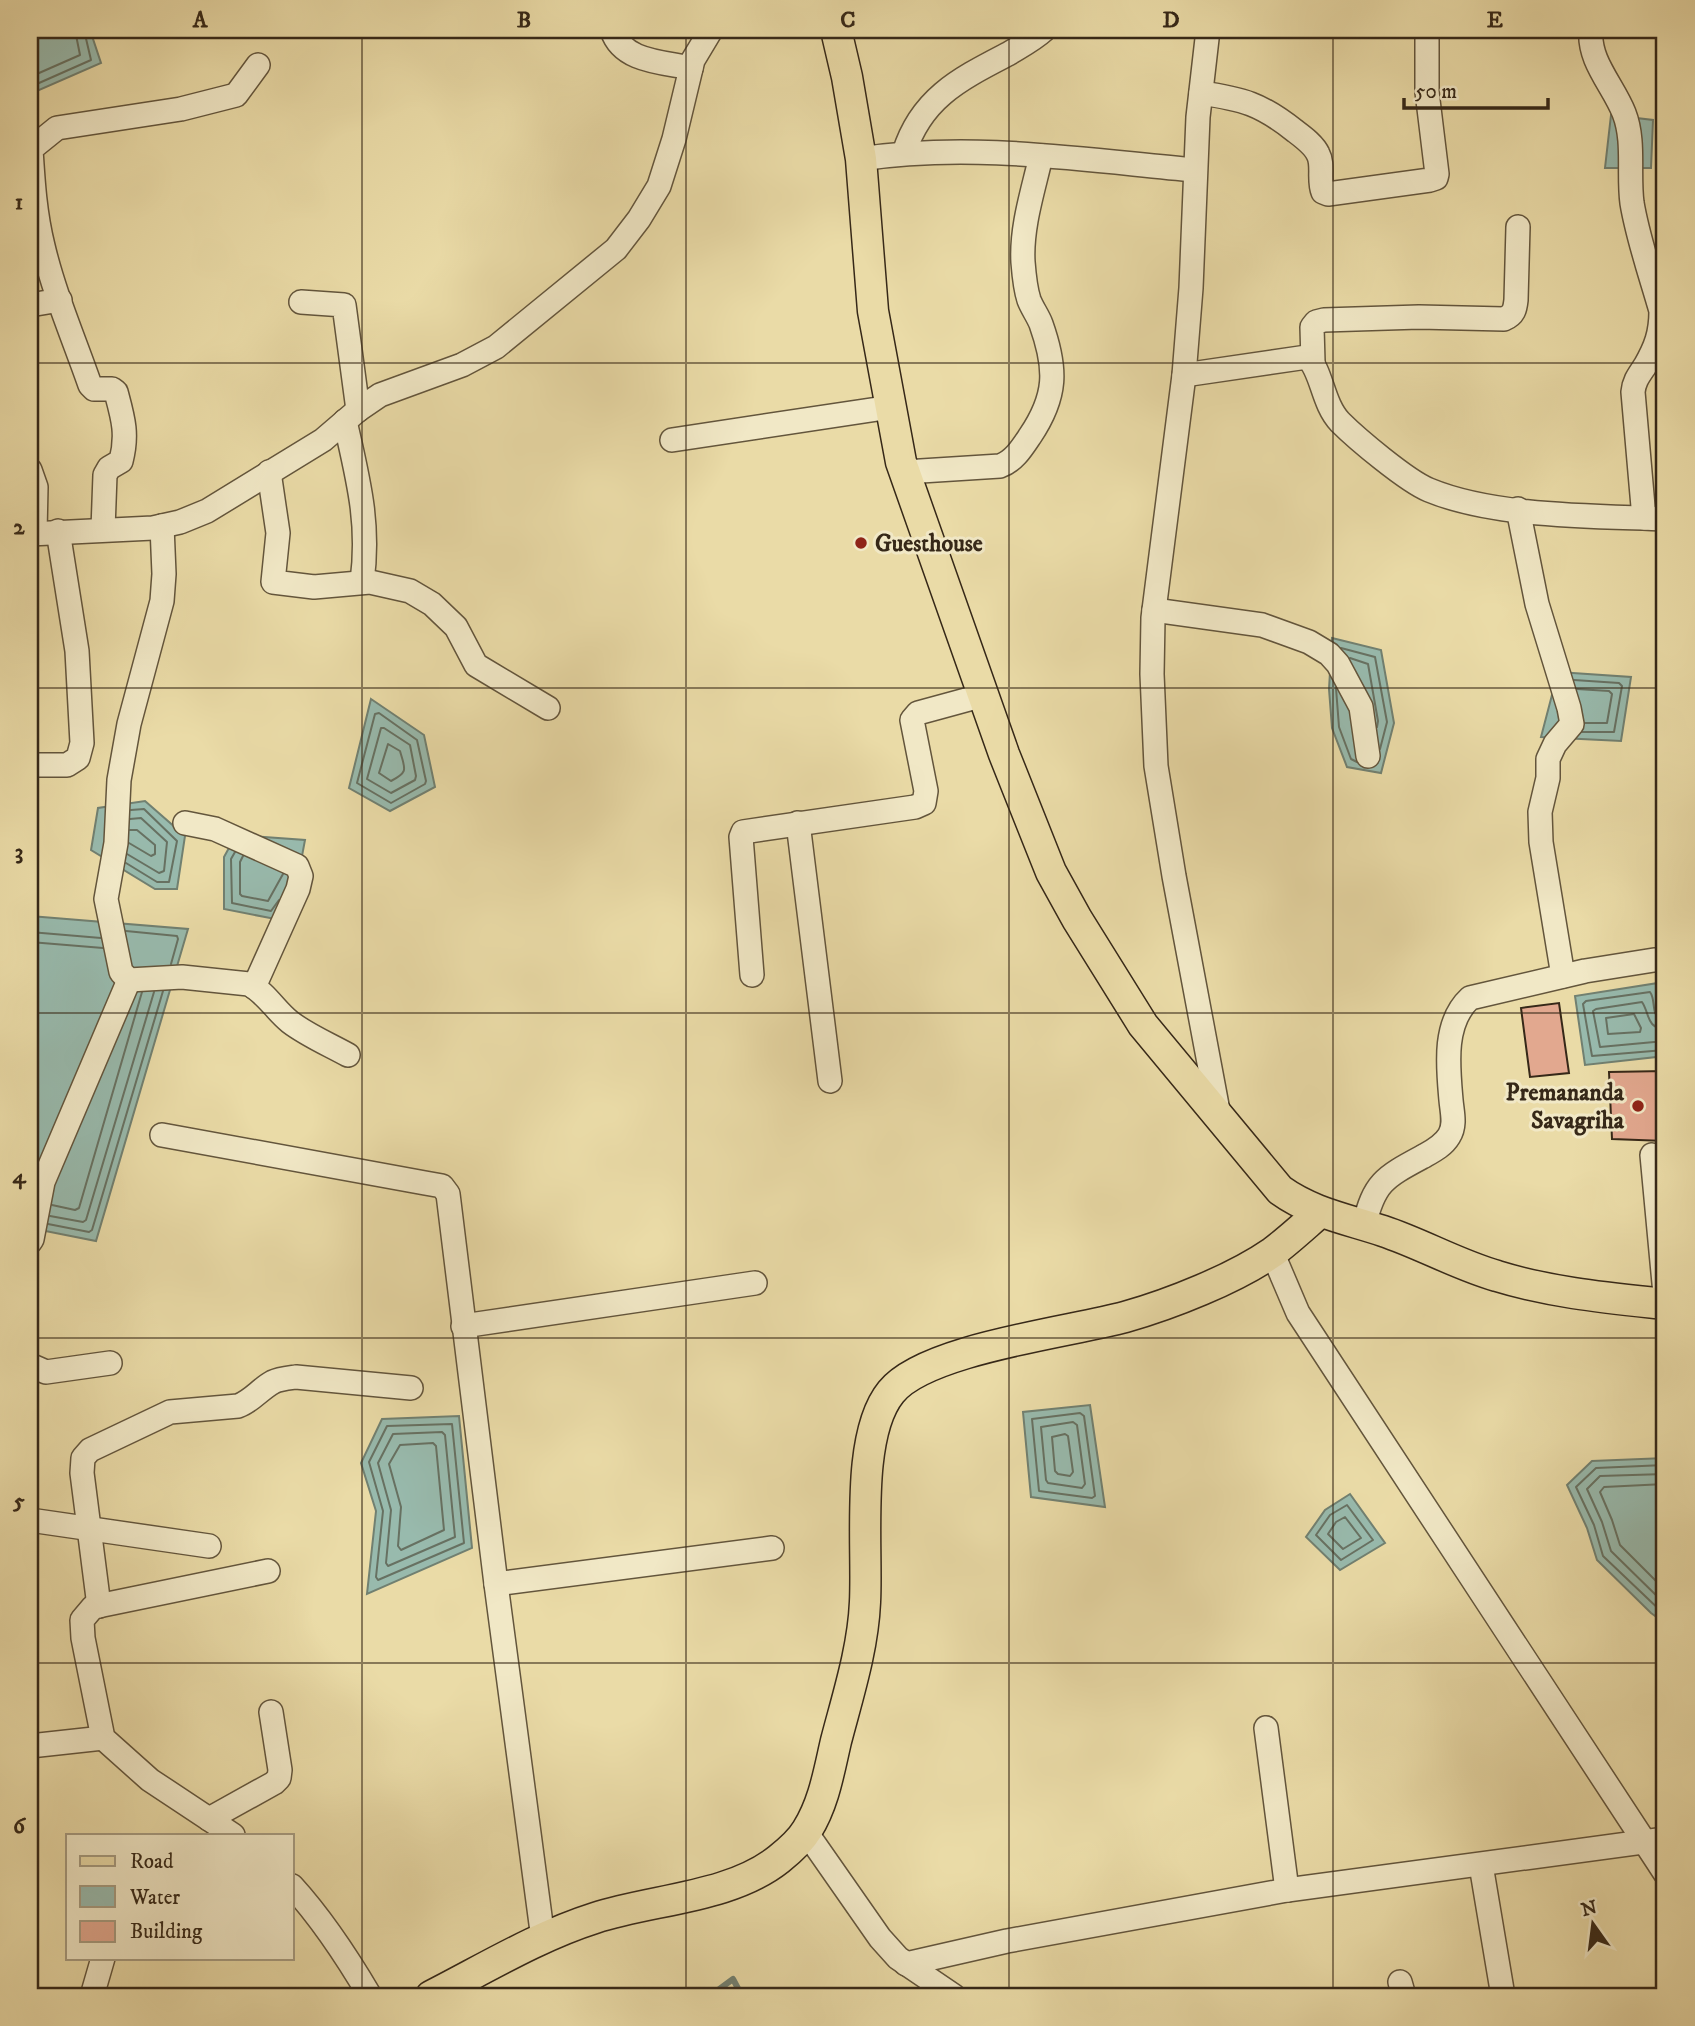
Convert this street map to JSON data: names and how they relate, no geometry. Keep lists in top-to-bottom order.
{
  "places": ["Guesthouse", "Premananda Savagriha"],
  "legend": ["Road", "Water", "Building"],
  "scale_bar": "50 m",
  "north": "top",
  "grid": {
    "columns": [
      "A",
      "B",
      "C",
      "D",
      "E"
    ],
    "rows": [
      "1",
      "2",
      "3",
      "4",
      "5",
      "6"
    ]
  }
}
